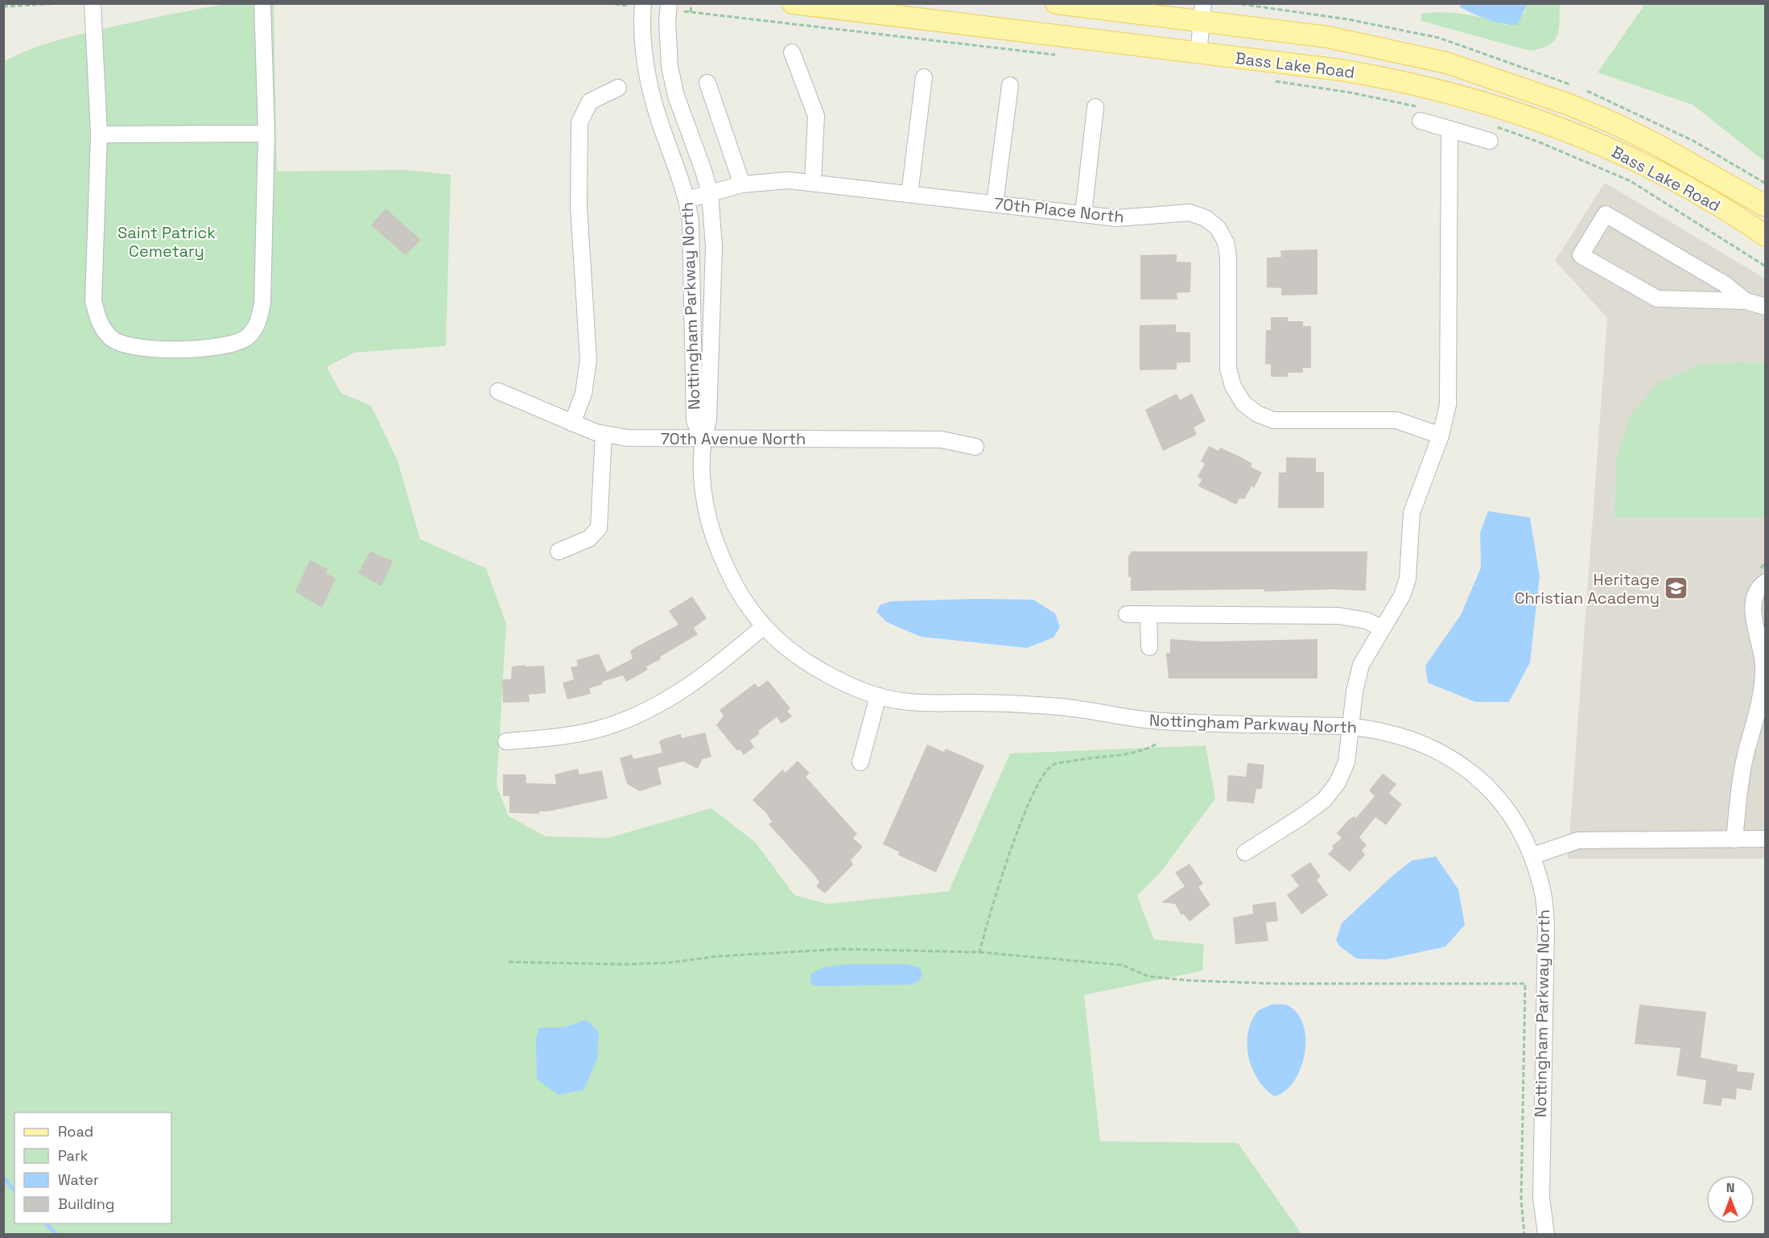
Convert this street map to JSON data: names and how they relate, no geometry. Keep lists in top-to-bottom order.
{
  "streets": {
    "main road": ["Bass Lake Road"],
    "street": ["70th Place North", "Nottingham Parkway North", "70th Avenue North"]
  },
  "crossings": [
    ["70th Place North", "Nottingham Parkway North"],
    ["Nottingham Parkway North", "70th Avenue North"]
  ],
  "parks": ["Saint Patrick Cemetary"],
  "places": {
    "school or university": ["Heritage Christian Academy"]
  },
  "legend": [
    "Road",
    "Park",
    "Water",
    "Building"
  ],
  "north": "top"
}
